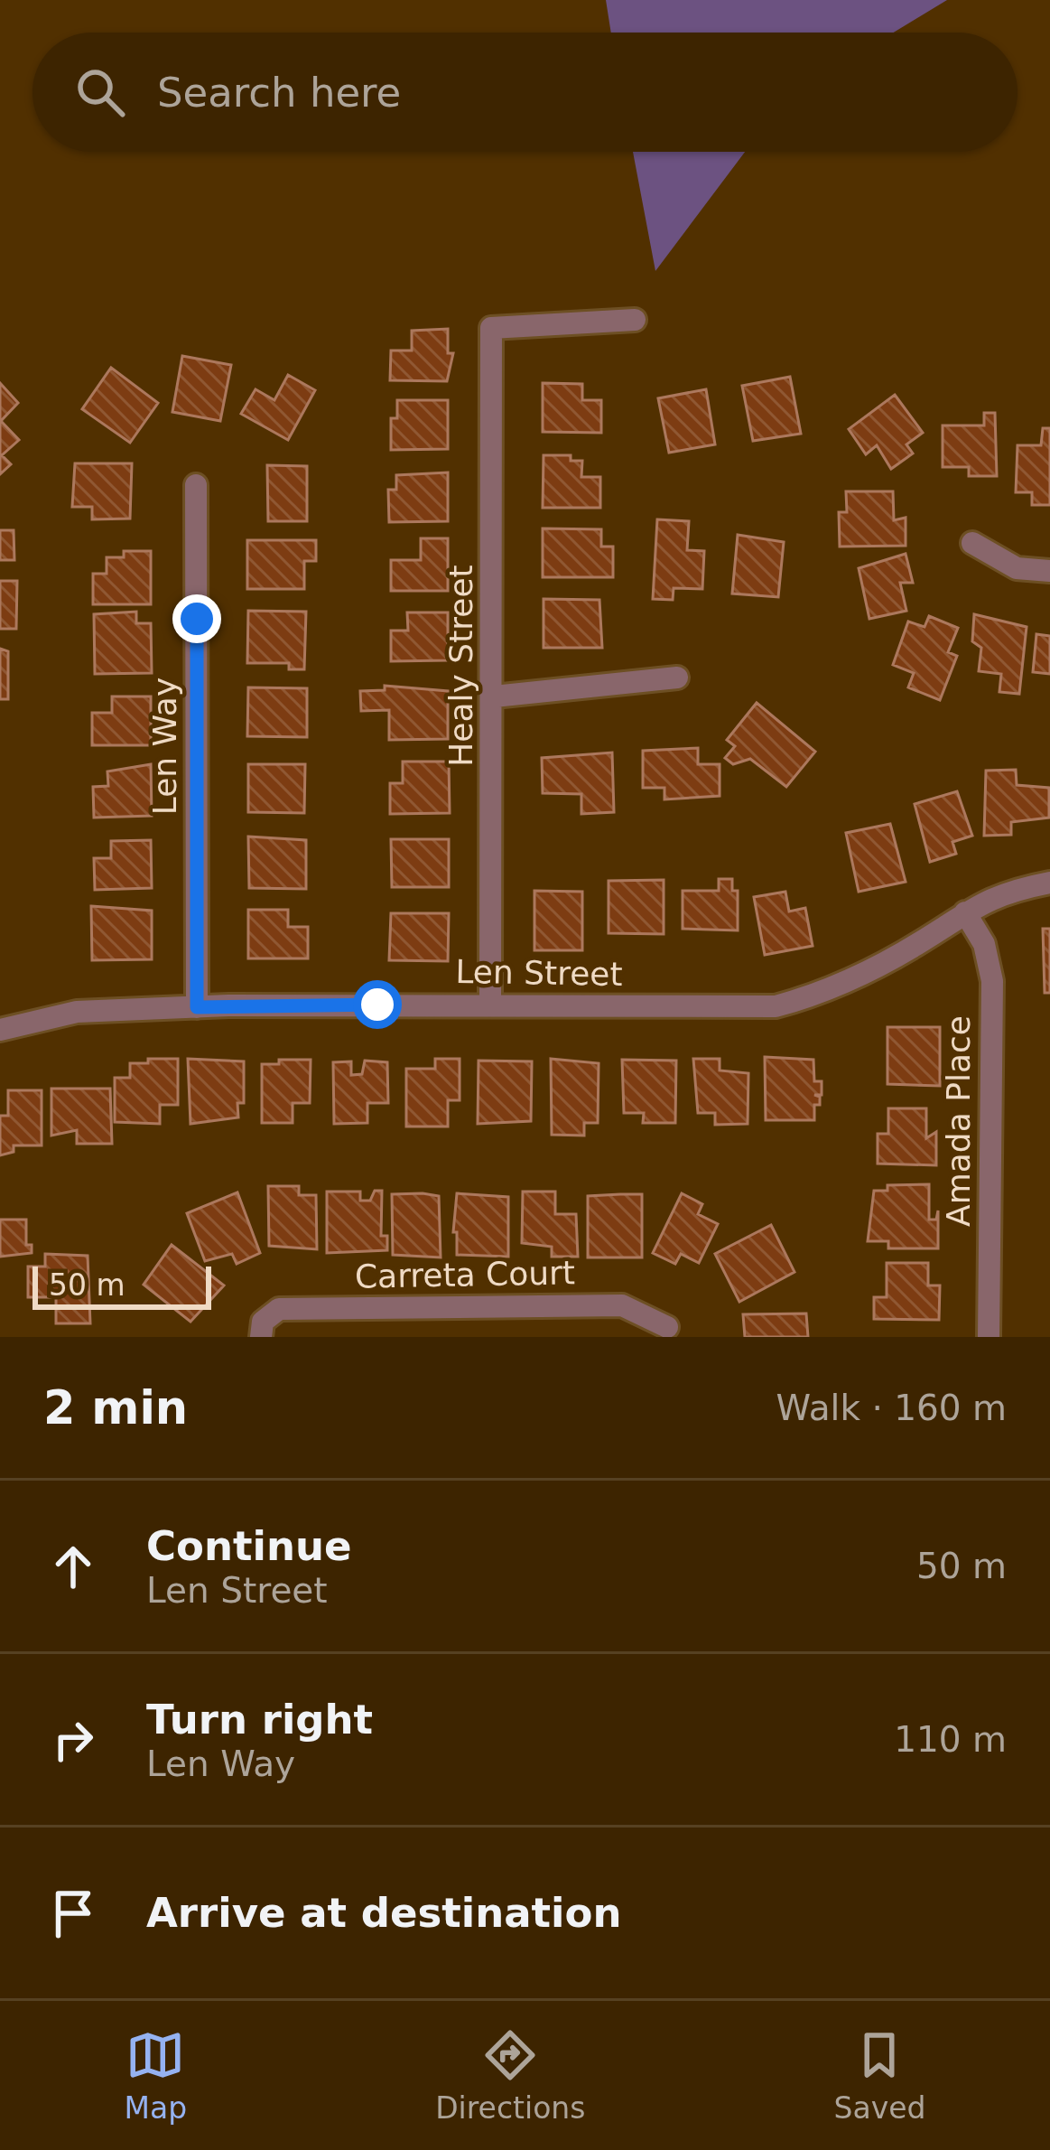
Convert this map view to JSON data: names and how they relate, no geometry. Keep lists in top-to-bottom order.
{
  "streets": {
    "street": [
      "Healy Street",
      "Len Way",
      "Len Street",
      "Amada Place",
      "Carreta Court"
    ]
  },
  "crossings": [
    ["Healy Street", "Len Street"],
    ["Len Way", "Len Street"],
    ["Len Street", "Amada Place"]
  ],
  "scale_bar": "50 m",
  "page": {
    "search": "Search here",
    "scale": "50 m",
    "heading": ["2 min", "Walk · 160 m"],
    "list": [
      ["Continue", "Len Street", "50 m"],
      ["Turn right", "Len Way", "110 m"],
      "Arrive at destination"
    ],
    "nav": ["Map", "Directions", "Saved"]
  }
}
